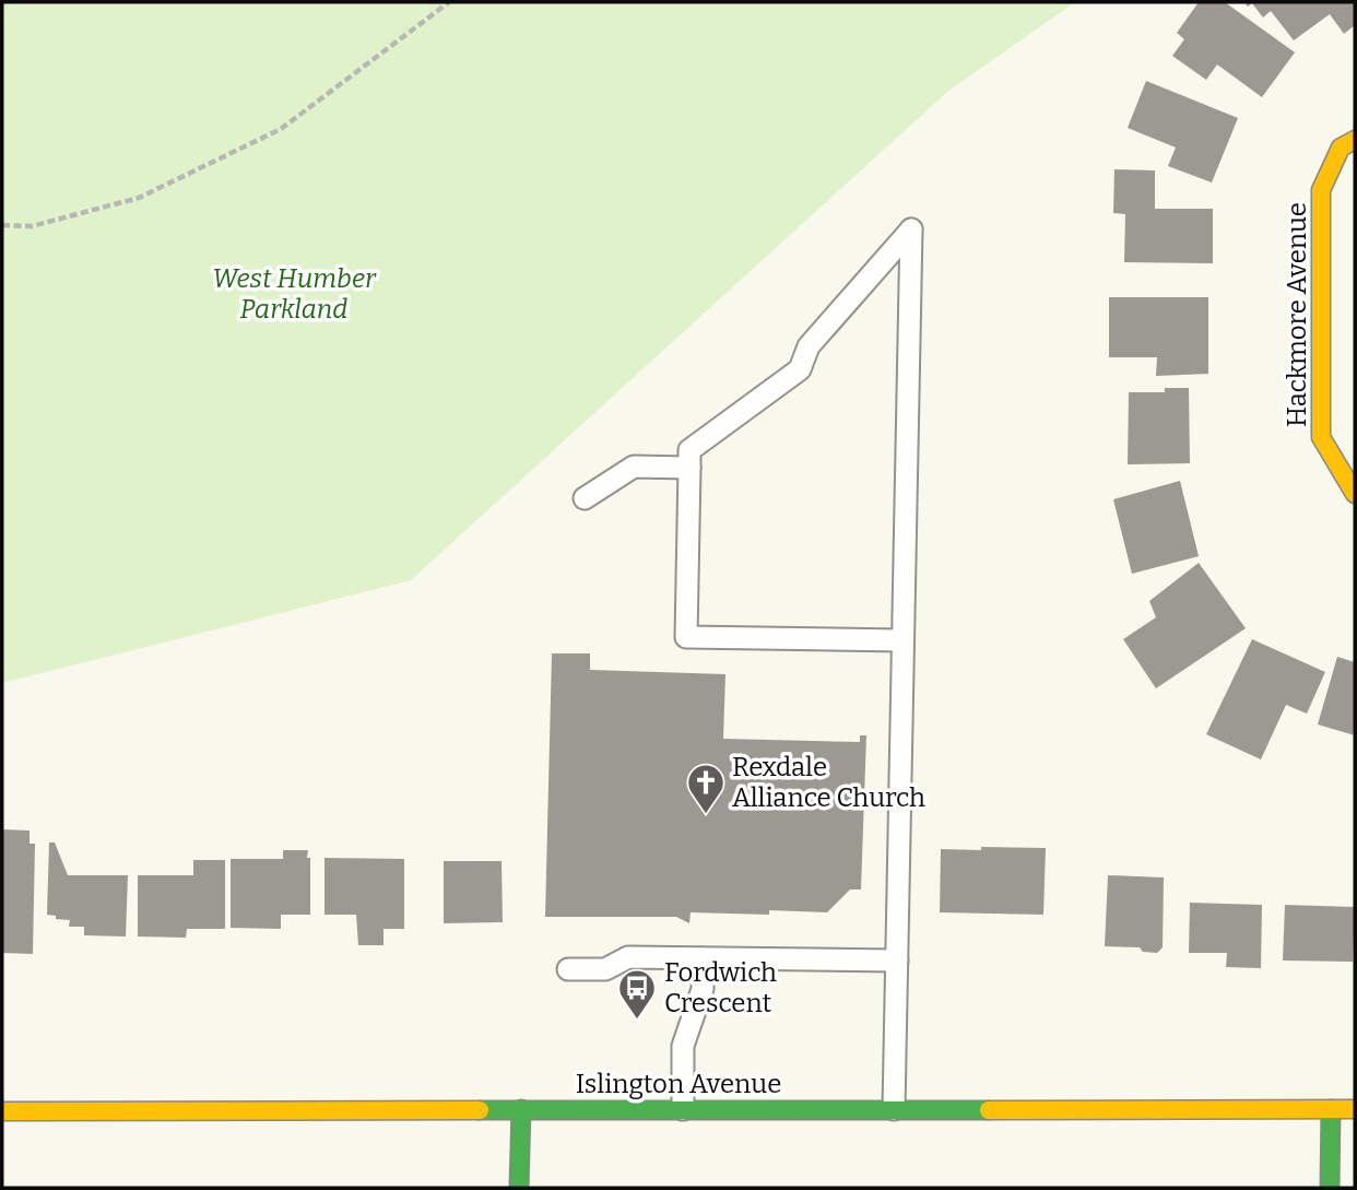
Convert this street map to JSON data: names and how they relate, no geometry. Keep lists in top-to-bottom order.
{
  "streets": {
    "main road": ["Hackmore Avenue", "Islington Avenue"]
  },
  "parks": ["West Humber Parkland"],
  "places": {
    "church": ["Rexdale Alliance Church"],
    "bus stop": ["Fordwich Crescent"]
  }
}
